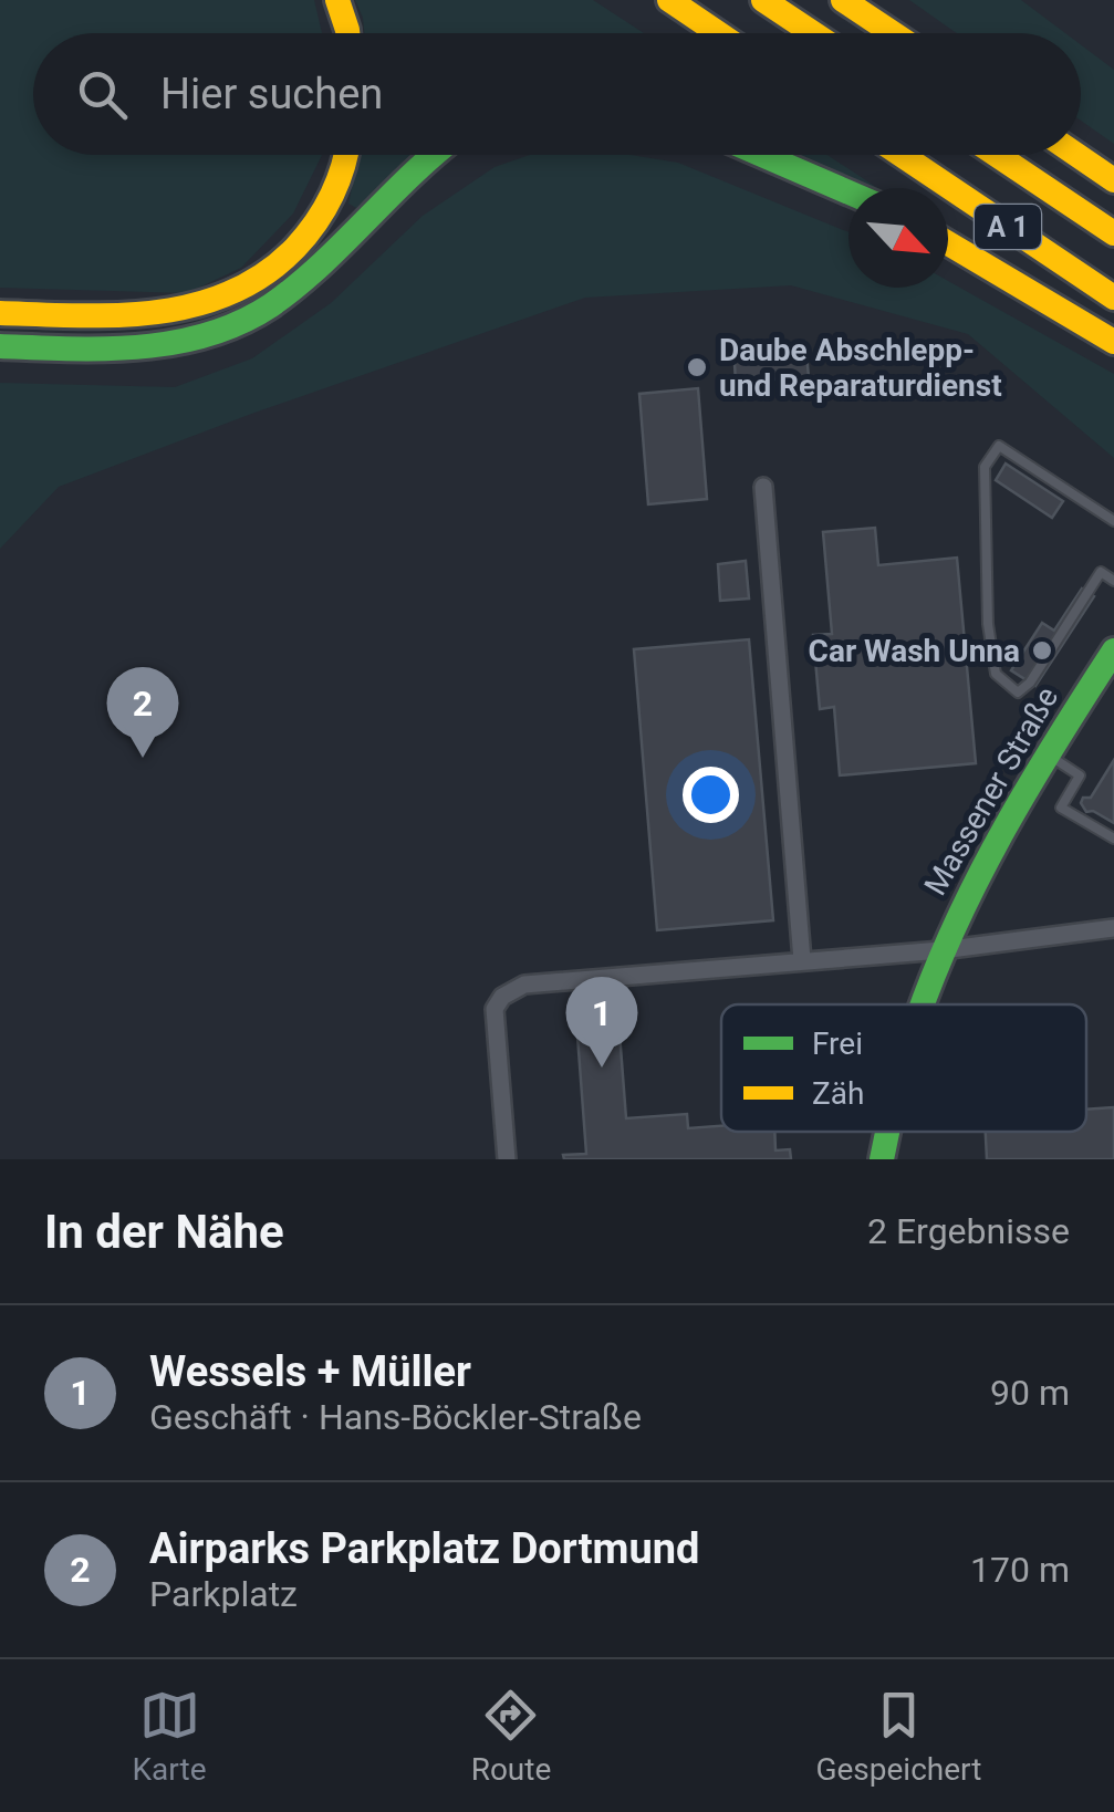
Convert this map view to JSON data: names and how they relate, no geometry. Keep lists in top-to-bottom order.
{
  "streets": {
    "main road": ["A 1", "Massener Straße"]
  },
  "places": ["Daube Abschlepp- und Reparaturdienst", "Car Wash Unna"],
  "legend": ["Frei", "Zäh"],
  "north": "bottom right",
  "page": {
    "search": "Hier suchen",
    "pins": ["2", "1"],
    "heading": ["In der Nähe", "2 Ergebnisse"],
    "list": [
      {
        "mark": "1",
        "name": "Wessels + Müller",
        "note": "Geschäft · Hans-Böckler-Straße",
        "value": "90 m"
      },
      {
        "mark": "2",
        "name": "Airparks Parkplatz Dortmund",
        "note": "Parkplatz",
        "value": "170 m"
      }
    ],
    "nav": ["Karte", "Route", "Gespeichert"]
  }
}
